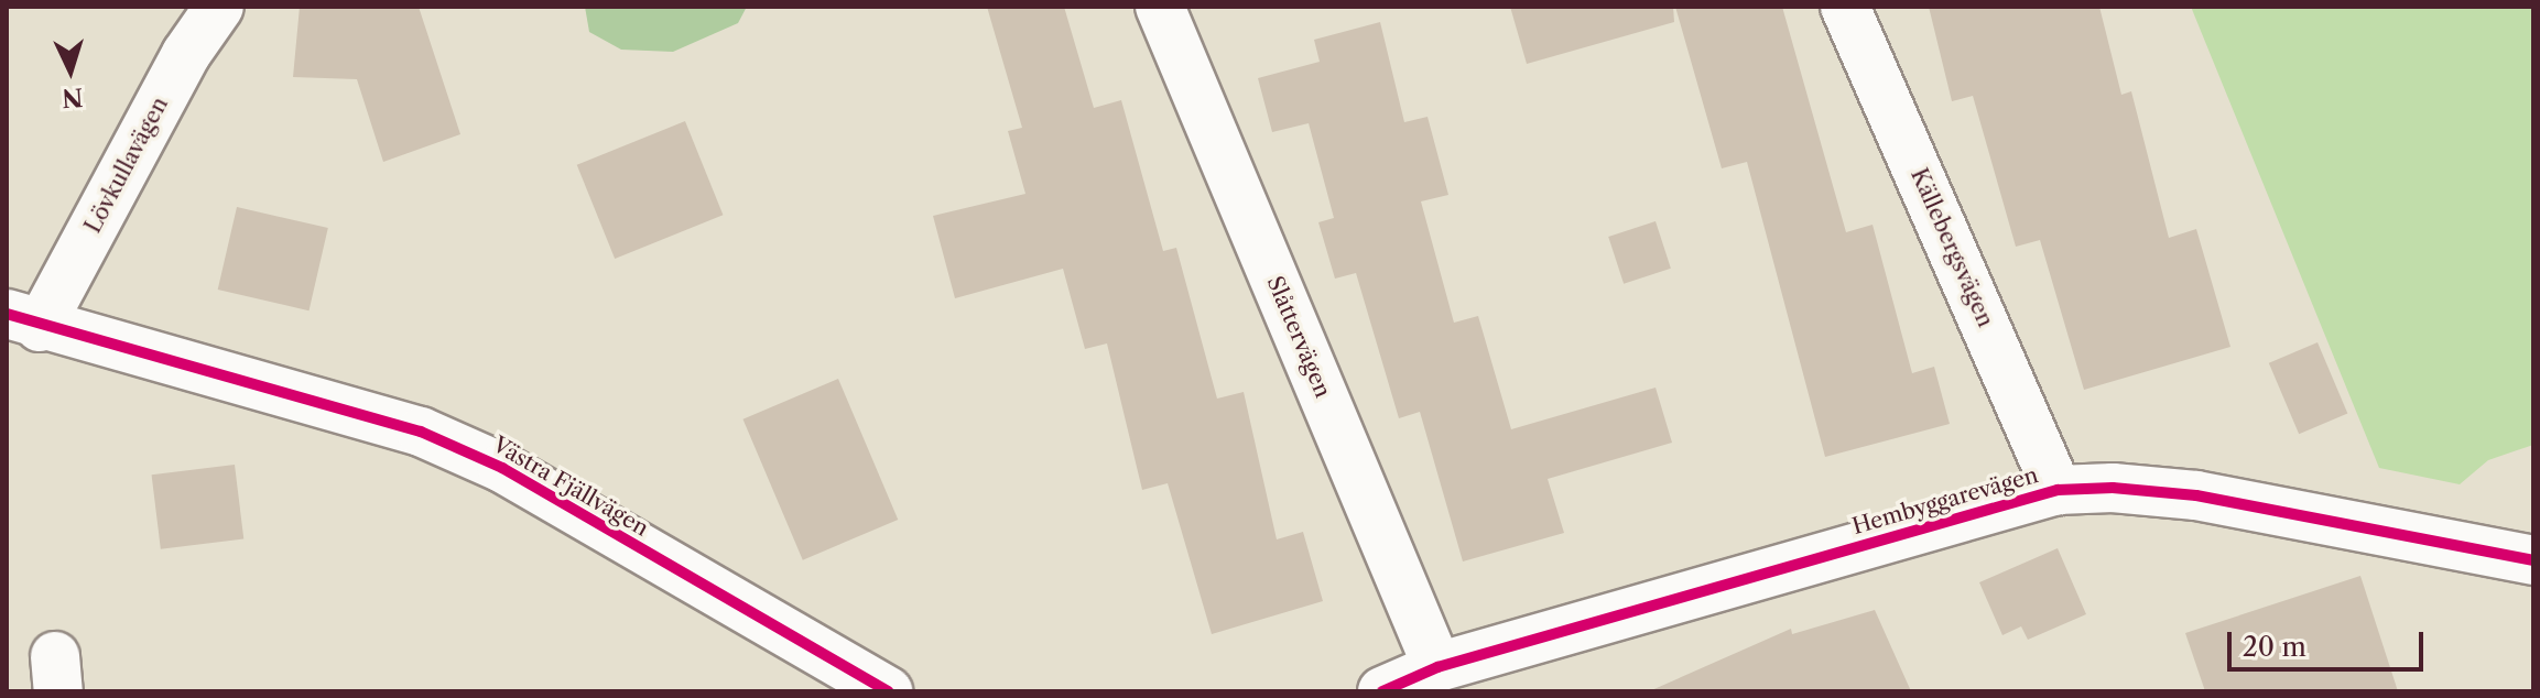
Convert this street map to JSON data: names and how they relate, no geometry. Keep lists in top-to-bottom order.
{
  "streets": {
    "street": [
      "Lövkullavägen",
      "Källebergsvägen",
      "Slåttervägen",
      "Västra Fjällvägen",
      "Hembyggarevägen"
    ]
  },
  "crossings": [
    ["Lövkullavägen", "Västra Fjällvägen"],
    ["Källebergsvägen", "Hembyggarevägen"],
    ["Slåttervägen", "Hembyggarevägen"]
  ],
  "scale_bar": "20 m",
  "north": "bottom"
}
